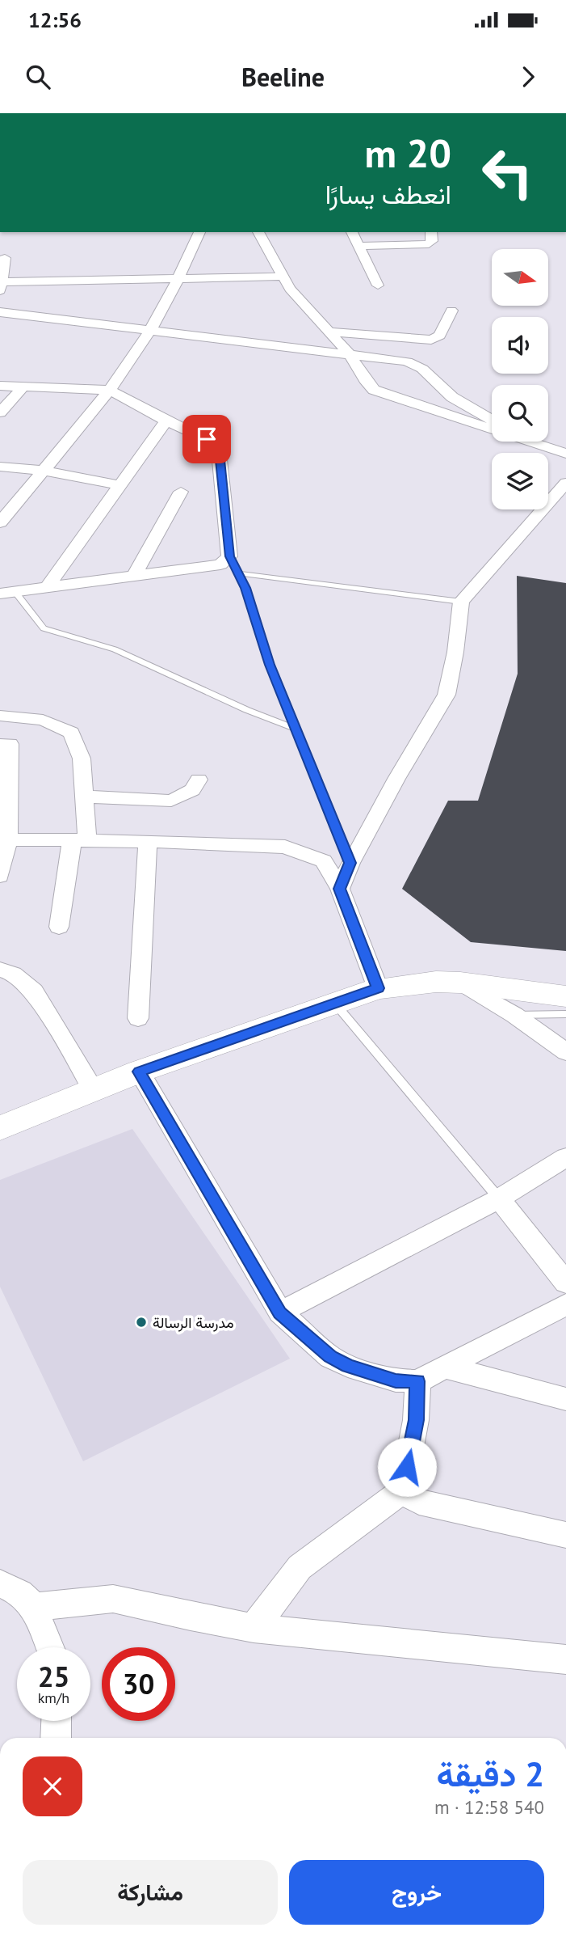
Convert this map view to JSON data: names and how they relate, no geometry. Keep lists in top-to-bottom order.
{
  "places": ["مدرسة الرسالة"],
  "north": "right",
  "page": {
    "status": "12:56",
    "header": "Beeline",
    "turn": ["20 m", "انعطف يسارًا"],
    "speed": "25 km/h",
    "limit": "30",
    "heading": ["2 دقيقة", "540 m · 12:58"],
    "buttons": ["خروج", "مشاركة"]
  }
}
